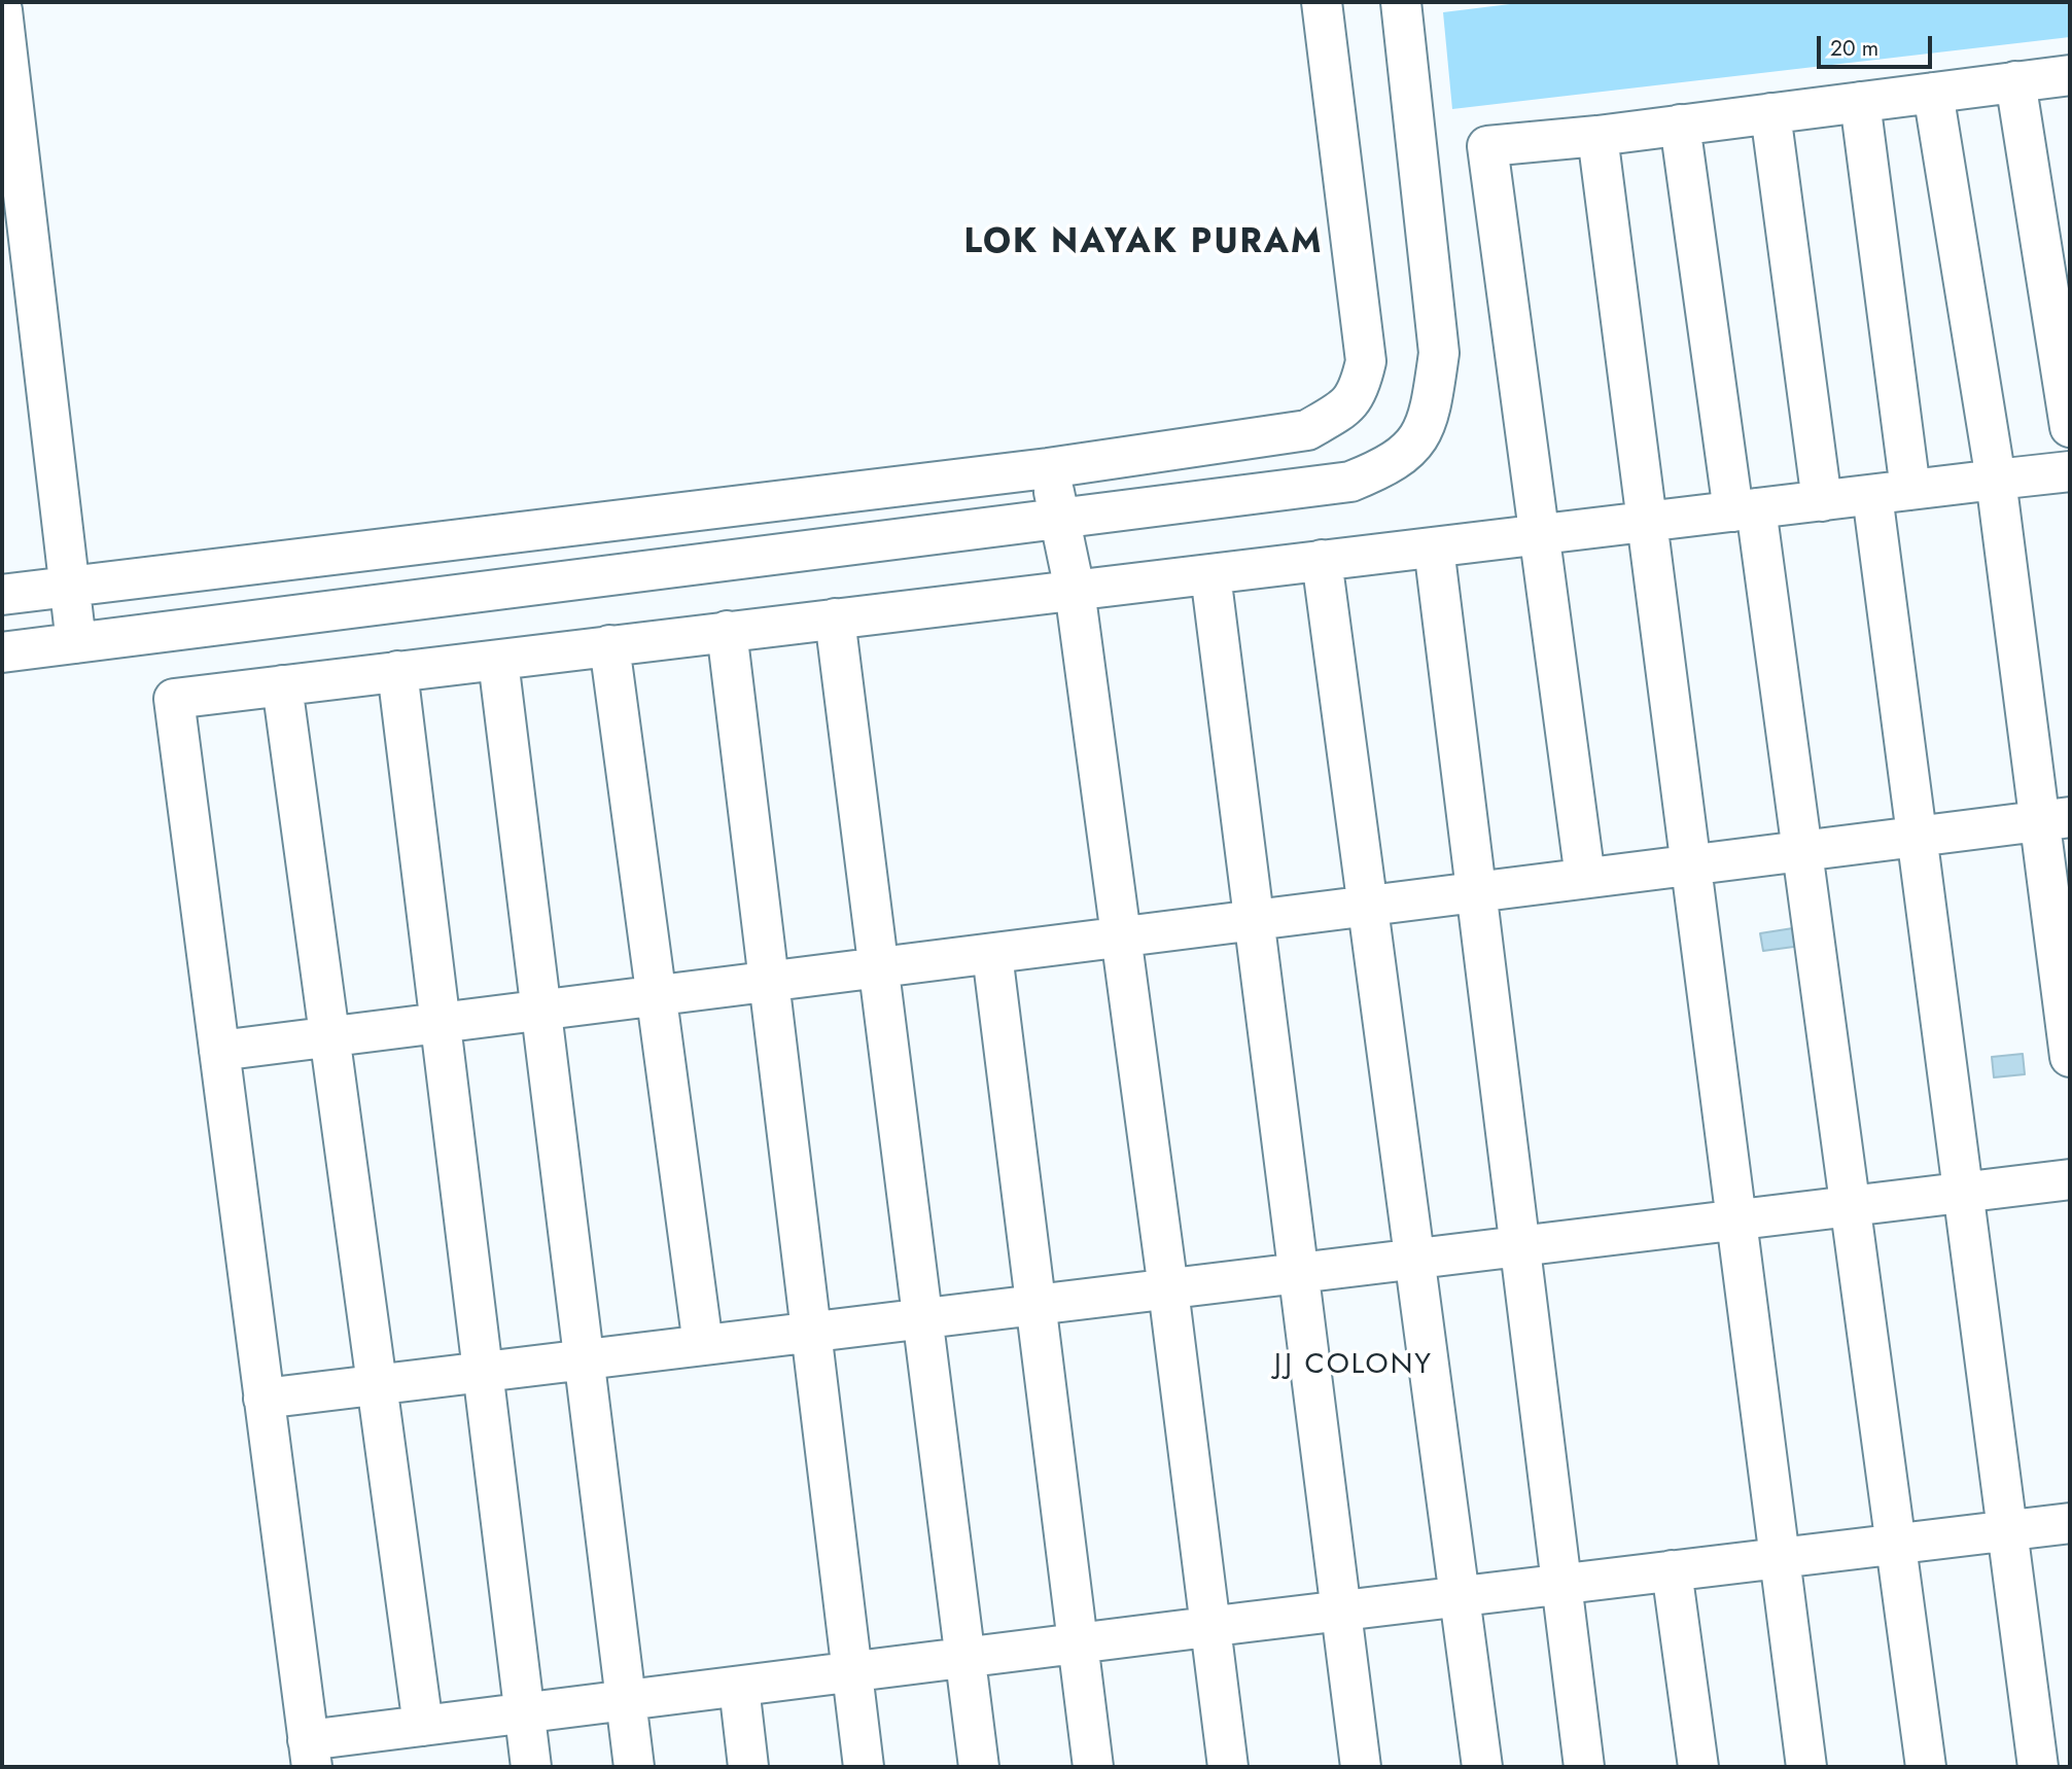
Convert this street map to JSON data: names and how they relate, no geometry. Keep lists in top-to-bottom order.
{
  "districts": ["LOK NAYAK PURAM", "JJ COLONY"],
  "scale_bar": "20 m"
}
